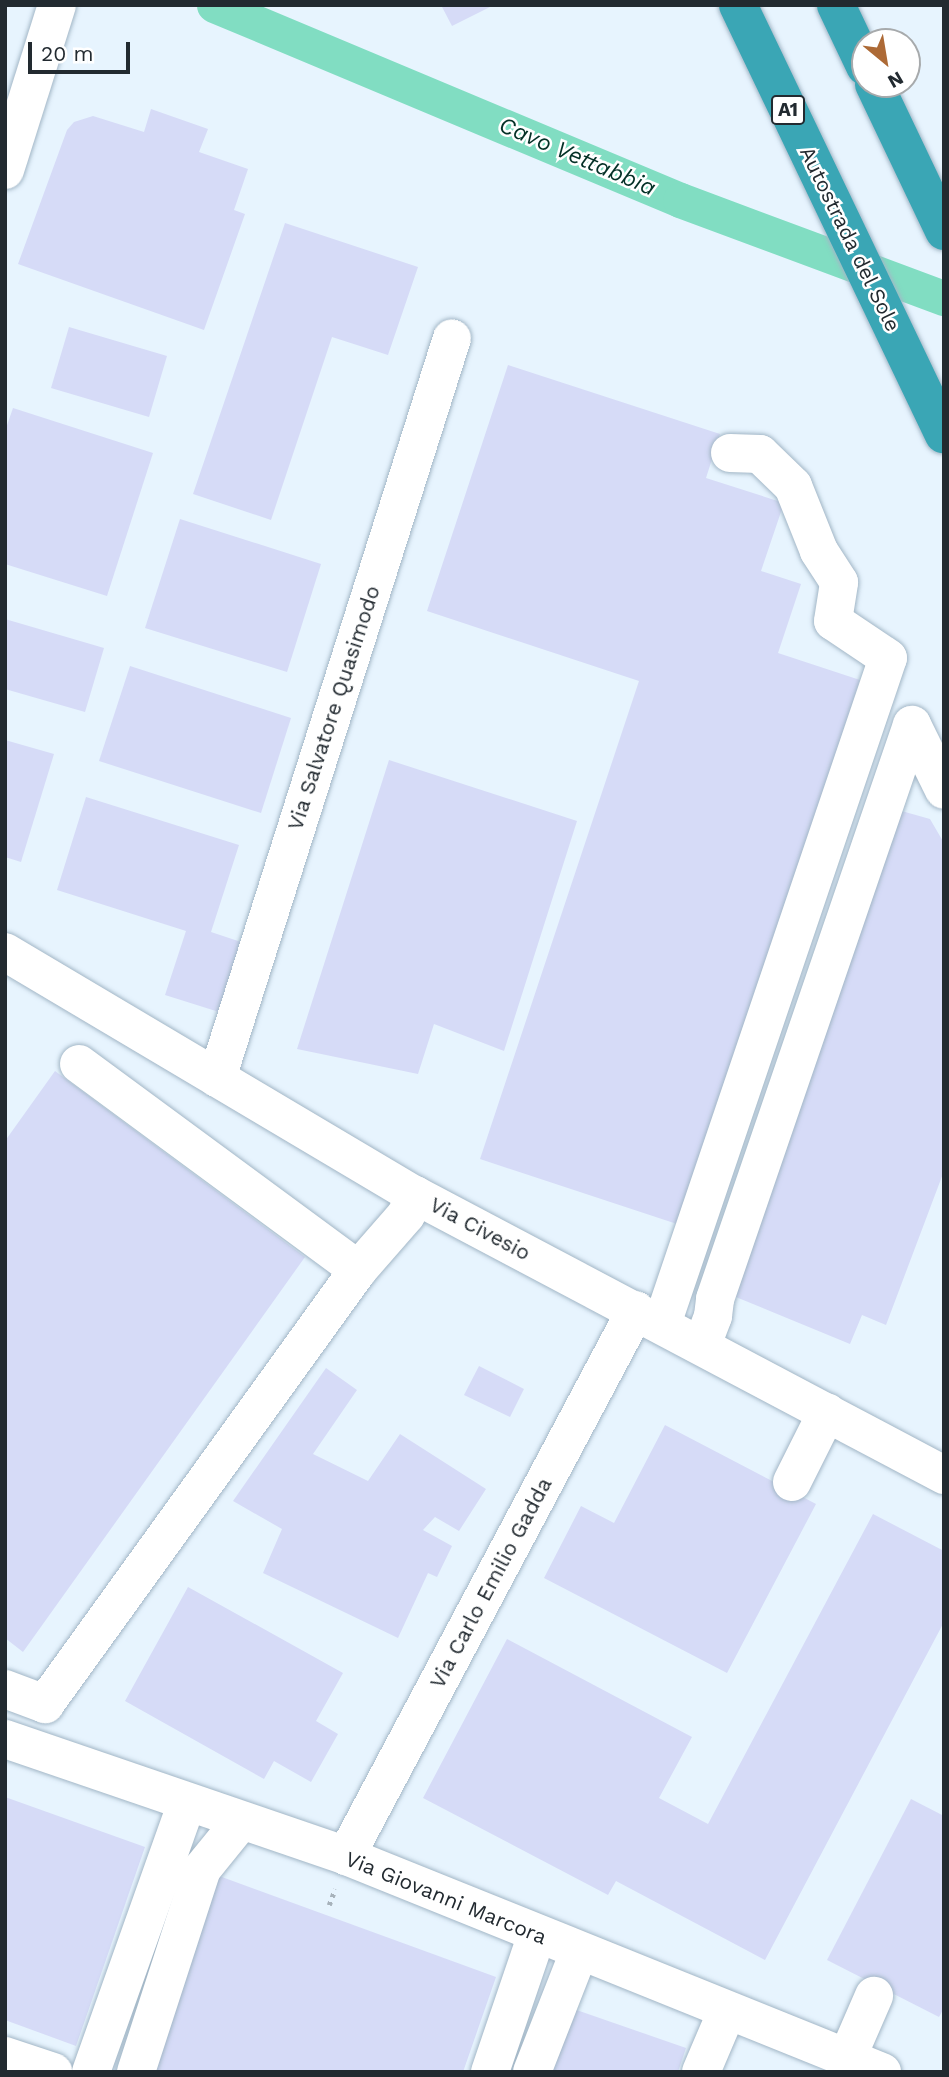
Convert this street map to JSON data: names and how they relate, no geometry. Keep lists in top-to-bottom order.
{
  "streets": {
    "highway": ["A1", "Autostrada del Sole"],
    "street": [
      "Via Salvatore Quasimodo",
      "Via Civesio",
      "Via Carlo Emilio Gadda",
      "Via Giovanni Marcora"
    ]
  },
  "crossings": [
    ["Via Salvatore Quasimodo", "Via Civesio"],
    ["Via Civesio", "Via Carlo Emilio Gadda"],
    ["Via Carlo Emilio Gadda", "Via Giovanni Marcora"]
  ],
  "water": ["Cavo Vettabbia"],
  "scale_bar": "20 m",
  "north": "bottom right"
}
